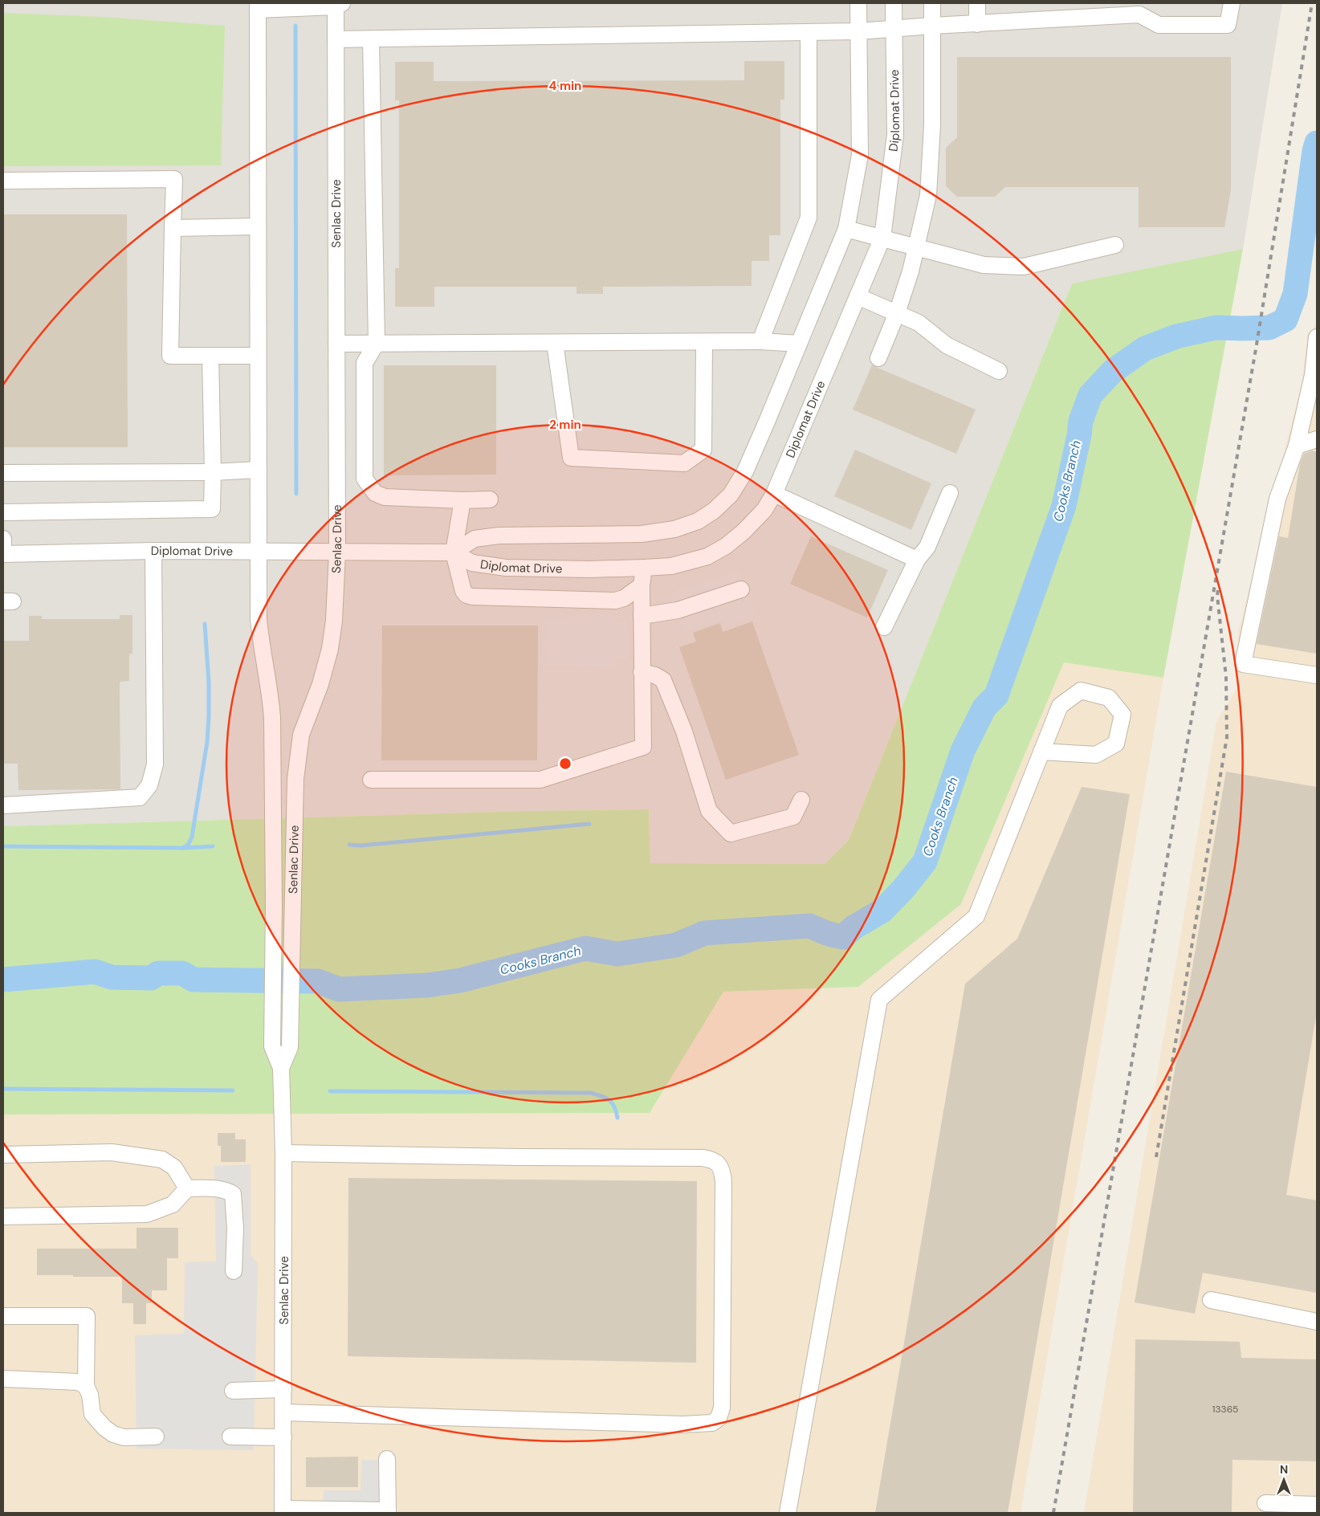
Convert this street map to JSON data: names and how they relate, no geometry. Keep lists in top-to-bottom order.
{
  "streets": {
    "street": ["Diplomat Drive", "Senlac Drive"]
  },
  "crossings": [
    ["Diplomat Drive", "Senlac Drive"]
  ],
  "water": ["Cooks Branch"],
  "house_numbers": ["13365"],
  "north": "top",
  "rings": ["4 min", "2 min"]
}
